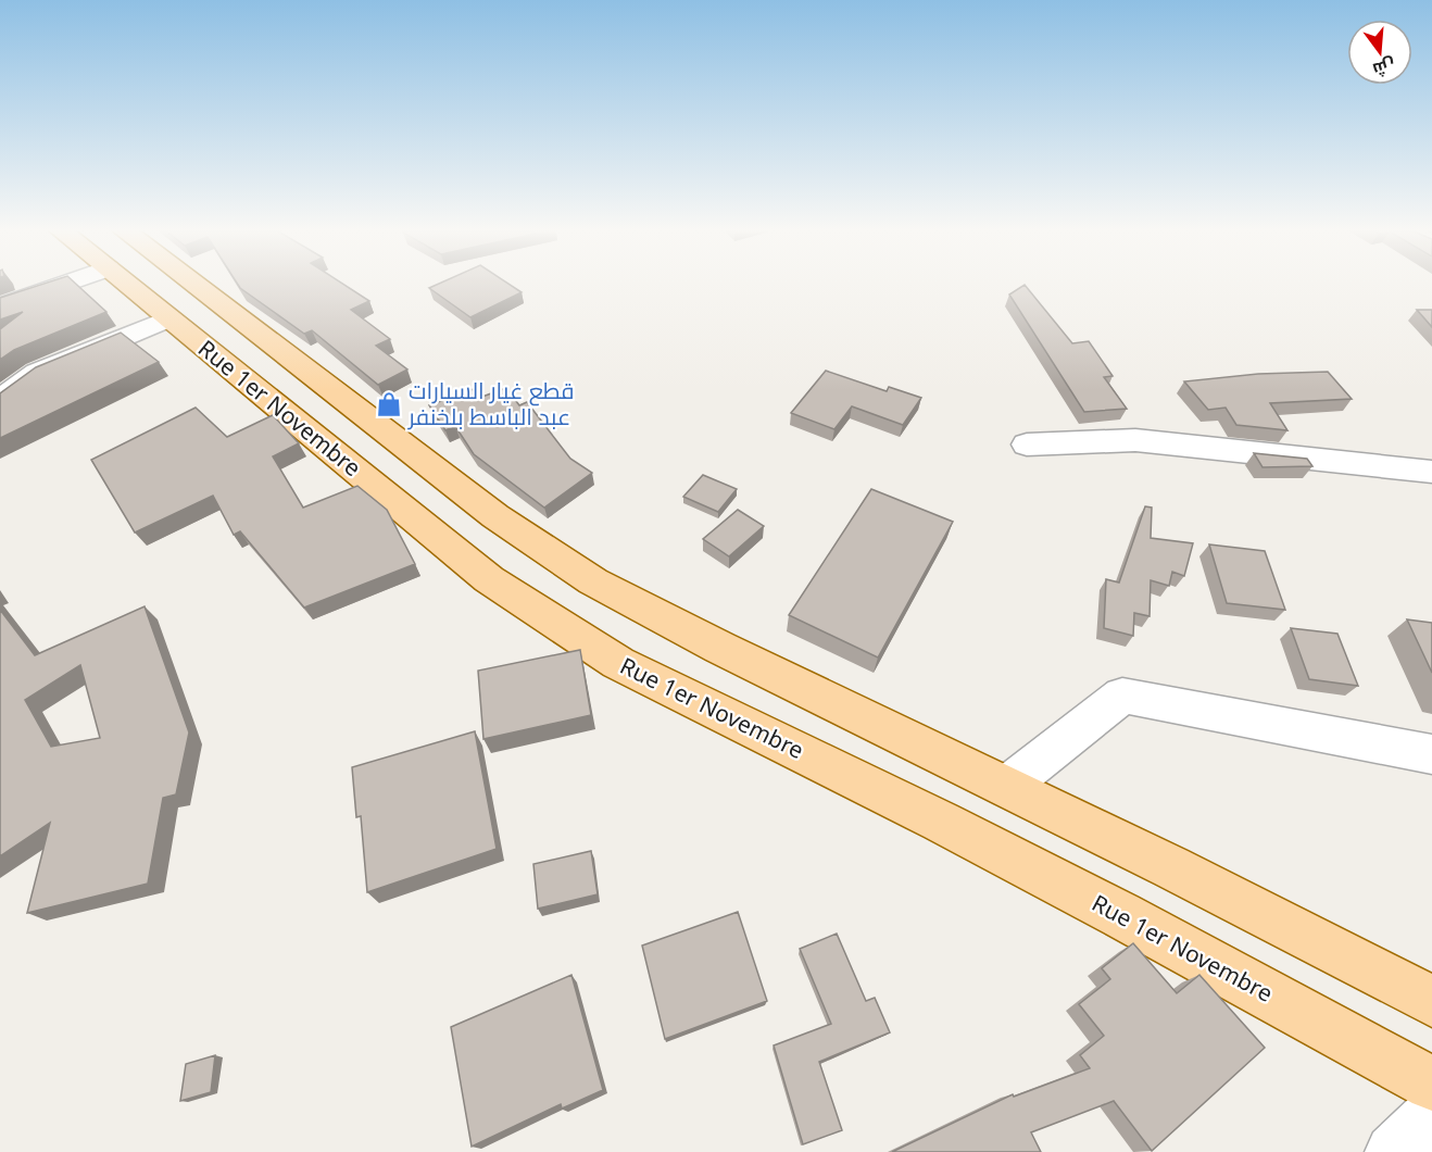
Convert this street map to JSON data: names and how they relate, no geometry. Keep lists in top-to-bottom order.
{
  "streets": {
    "main road": ["Rue 1er Novembre"]
  },
  "places": {
    "shop": ["قطع غيار السيارات عبد الباسط بلخنفر"]
  },
  "north": "bottom"
}
